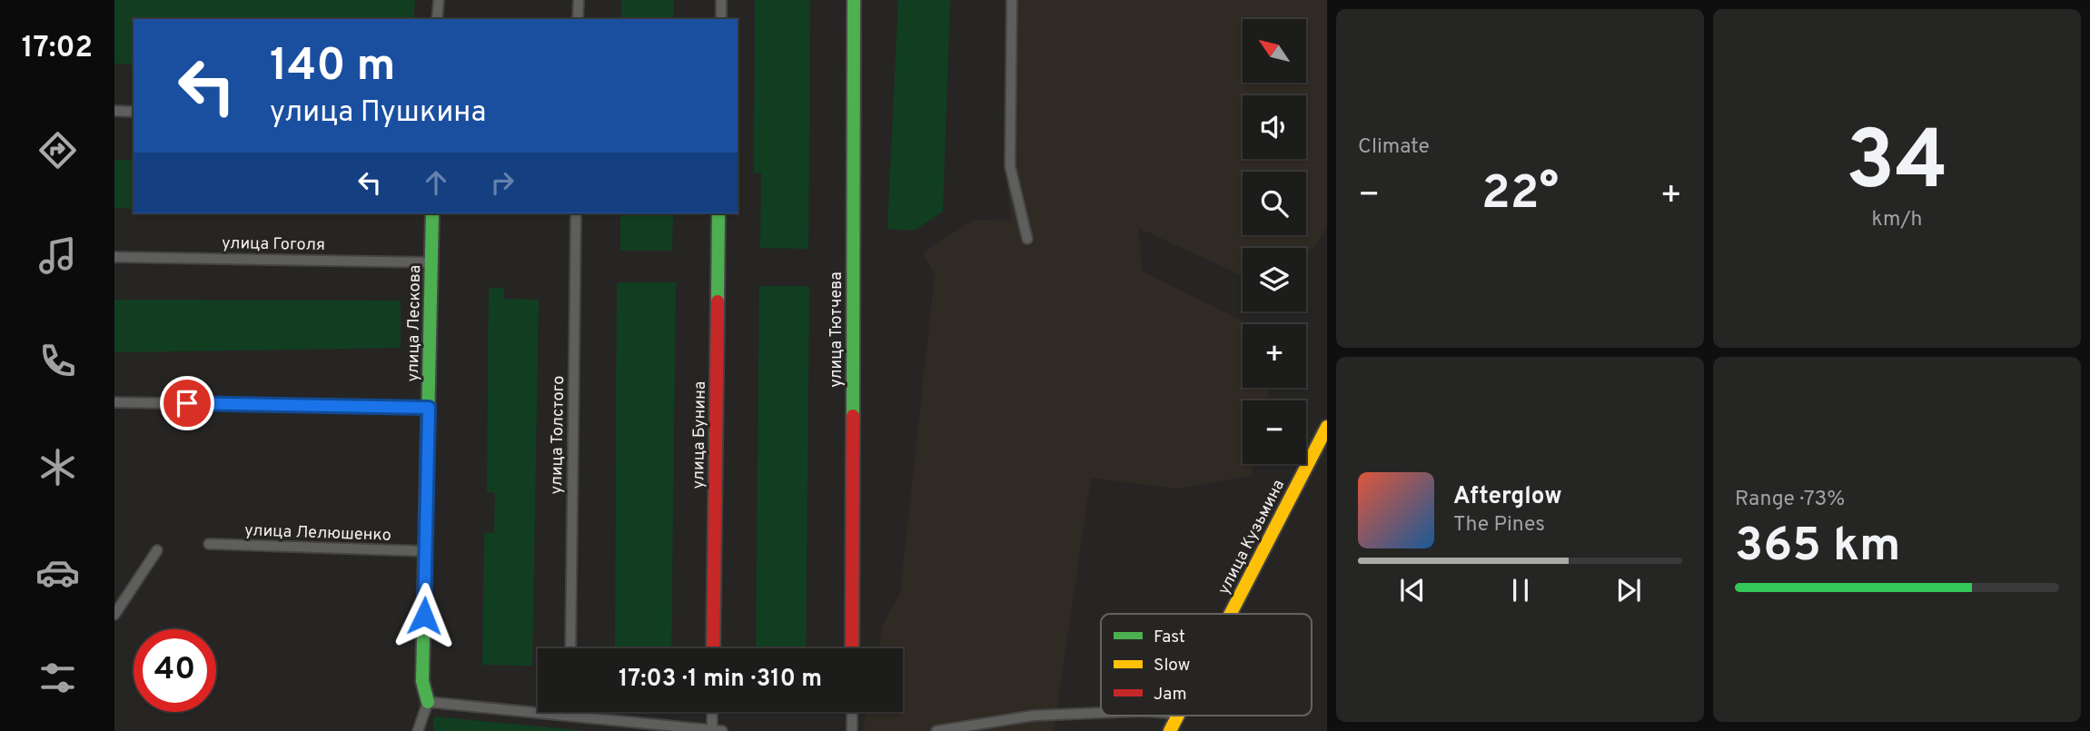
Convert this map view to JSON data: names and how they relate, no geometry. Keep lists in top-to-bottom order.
{
  "streets": {
    "street": [
      "улица Гоголя",
      "улица Лескова",
      "улица Тютчева",
      "улица Толстого",
      "улица Бунина",
      "улица Лелюшенко",
      "улица Кузьмина"
    ]
  },
  "crossings": [
    ["улица Гоголя", "улица Лескова"],
    ["улица Лескова", "улица Лелюшенко"]
  ],
  "legend": ["Fast", "Slow", "Jam"],
  "north": "top left",
  "page": {
    "tabs": "17:02",
    "tile": [
      "Climate",
      ["34", "km/h"],
      ["Range · 73%", "365 km"]
    ],
    "map_buttons": ["+", "−"],
    "turn": ["140 m", "улица Пушкина"],
    "heat": ["−", "22°", "+"],
    "song": ["Afterglow", "The Pines"],
    "limit": "40",
    "trip": "17:03 · 1 min · 310 m"
  }
}
